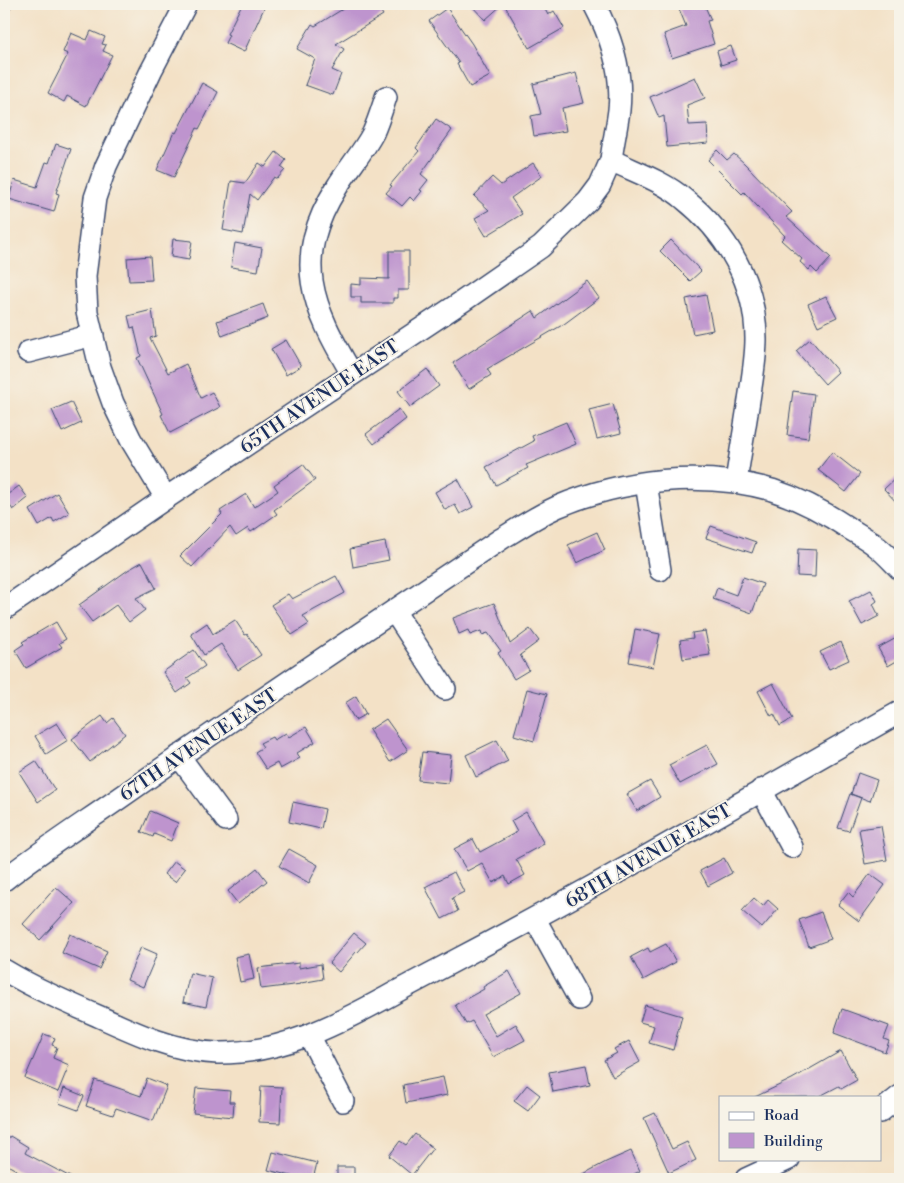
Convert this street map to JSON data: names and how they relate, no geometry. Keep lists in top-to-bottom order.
{
  "streets": {
    "street": ["65TH AVENUE EAST", "67TH AVENUE EAST", "68TH AVENUE EAST"]
  },
  "legend": ["Road", "Building"]
}
